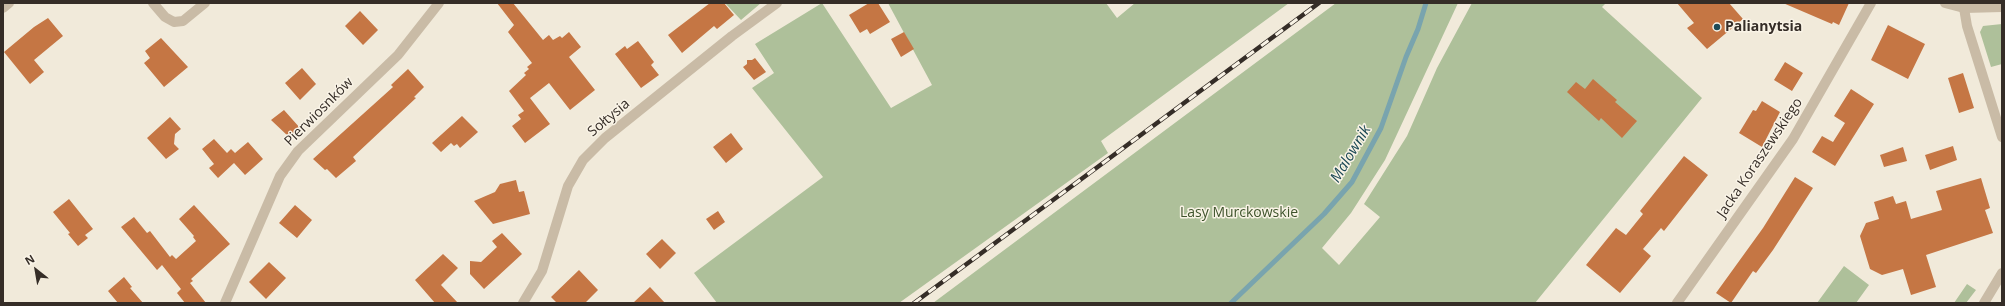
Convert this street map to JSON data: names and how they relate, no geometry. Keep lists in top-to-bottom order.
{
  "streets": {
    "street": ["Pierwiosnków", "Sołtysia", "Jacka Koraszewskiego"]
  },
  "water": ["Malownik"],
  "parks": ["Lasy Murckowskie"],
  "places": ["Palianytsia"],
  "north": "top left"
}
